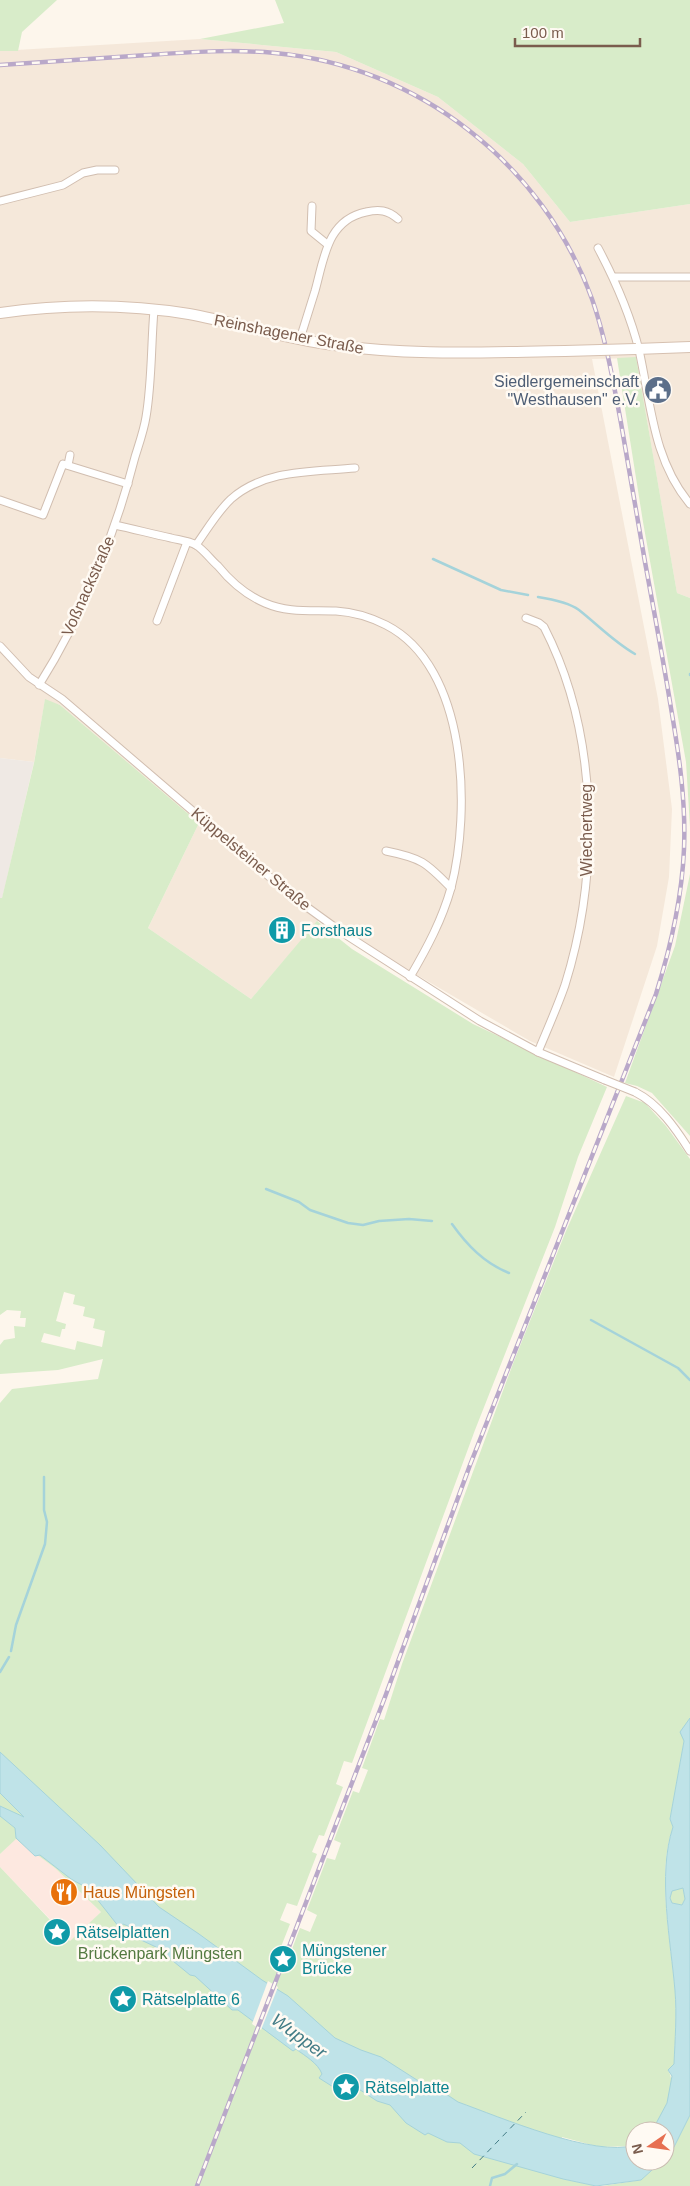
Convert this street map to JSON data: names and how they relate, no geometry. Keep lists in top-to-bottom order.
{
  "streets": {
    "main road": ["Reinshagener Straße"],
    "street": ["Voßnackstraße", "Wiechertweg", "Küppelsteiner Straße"]
  },
  "crossings": [
    ["Reinshagener Straße", "Voßnackstraße"],
    ["Voßnackstraße", "Küppelsteiner Straße"],
    ["Wiechertweg", "Küppelsteiner Straße"]
  ],
  "water": ["Wupper"],
  "parks": ["Brückenpark Müngsten"],
  "places": {
    "public building": ["Siedlergemeinschaft \"Westhausen\" e.V."],
    "building": ["Forsthaus"],
    "restaurant": ["Haus Müngsten"],
    "place": [
      "Rätselplatten",
      "Müngstener Brücke",
      "Rätselplatte 6",
      "Rätselplatte"
    ]
  },
  "scale_bar": "100 m",
  "north": "left"
}
